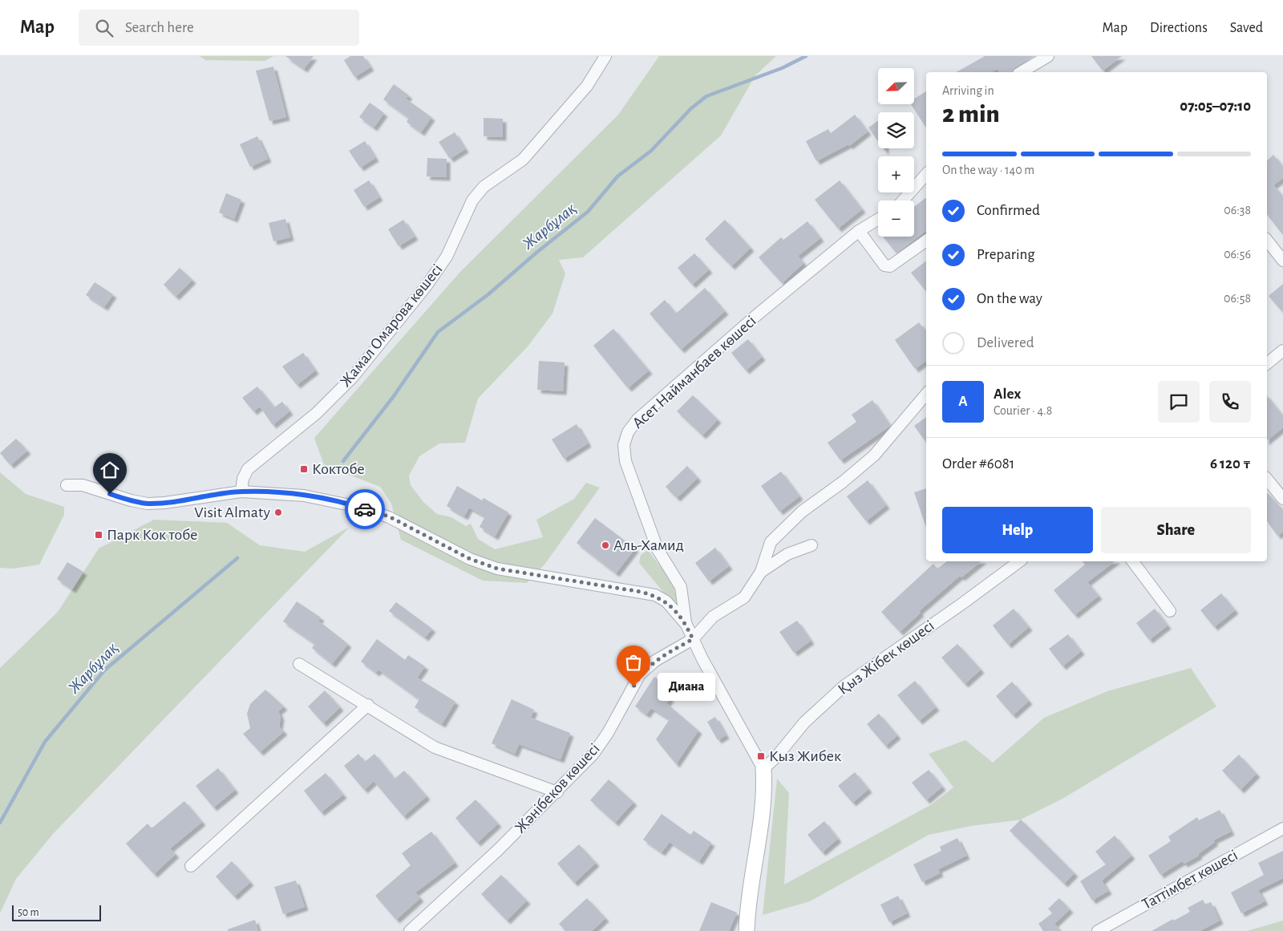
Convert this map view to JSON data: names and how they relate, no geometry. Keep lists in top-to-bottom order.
{
  "streets": {
    "street": [
      "Жамал Омарова көшесі",
      "Асет Найманбаев көшесі",
      "Қыз Жібек көшесі",
      "Жәнібеков көшесі",
      "Таттімбет көшесі"
    ]
  },
  "water": ["Жарбұлақ"],
  "places": {
    "transit": ["Коктобе", "Парк Кок тобе", "Кыз Жибек"],
    "other": ["Visit Almaty", "Аль-Хамид", "Диана"]
  },
  "scale_bar": "50 m",
  "north": "bottom left",
  "page": {
    "header": "Map",
    "search": "Search here",
    "nav": ["Map", "Directions", "Saved"],
    "map_buttons": ["+", "−"],
    "heading": ["2 min", "Arriving in", "07:05–07:10"],
    "panel": [
      "Alex",
      "Courier · 4.8",
      "Order #6081",
      "6 120 ₸"
    ],
    "bar": "On the way · 140 m",
    "list": [
      ["Confirmed", "06:38"],
      ["Preparing", "06:56"],
      ["On the way", "06:58"],
      "Delivered"
    ],
    "round": "A",
    "buttons": ["Help", "Share"],
    "bubble": "Диана",
    "scale": "50 m"
  }
}
